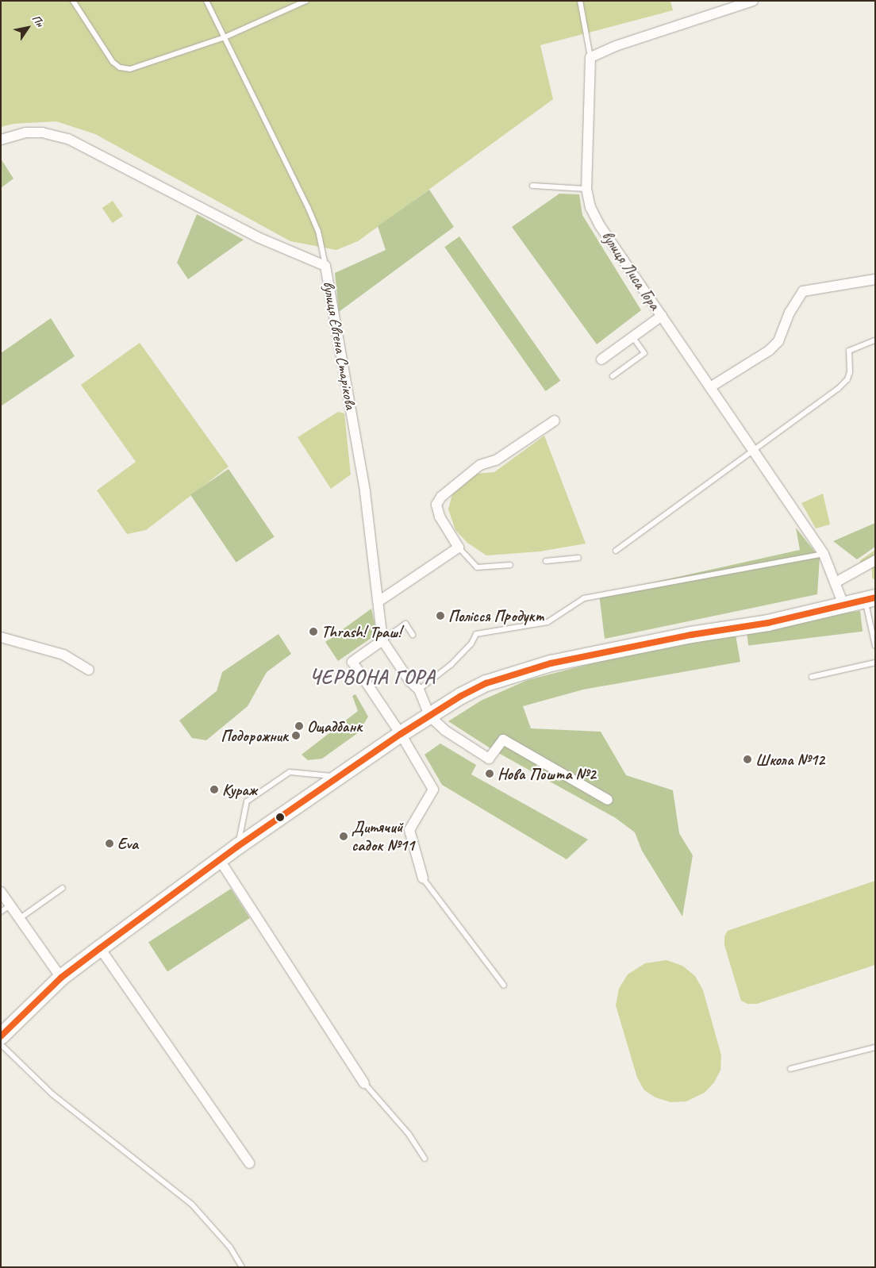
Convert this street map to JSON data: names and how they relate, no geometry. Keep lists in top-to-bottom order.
{
  "streets": {
    "street": ["вулиця Лиса Гора", "вулиця Євгена Старікова"]
  },
  "districts": ["ЧЕРВОНА ГОРА"],
  "places": [
    "Полісся Продукт",
    "Thrash! Траш!",
    "Ощадбанк",
    "Подорожник",
    "Школа №12",
    "Нова Пошта №2",
    "Кураж",
    "Дитячий садок №11",
    "Eva"
  ],
  "north": "top right"
}
